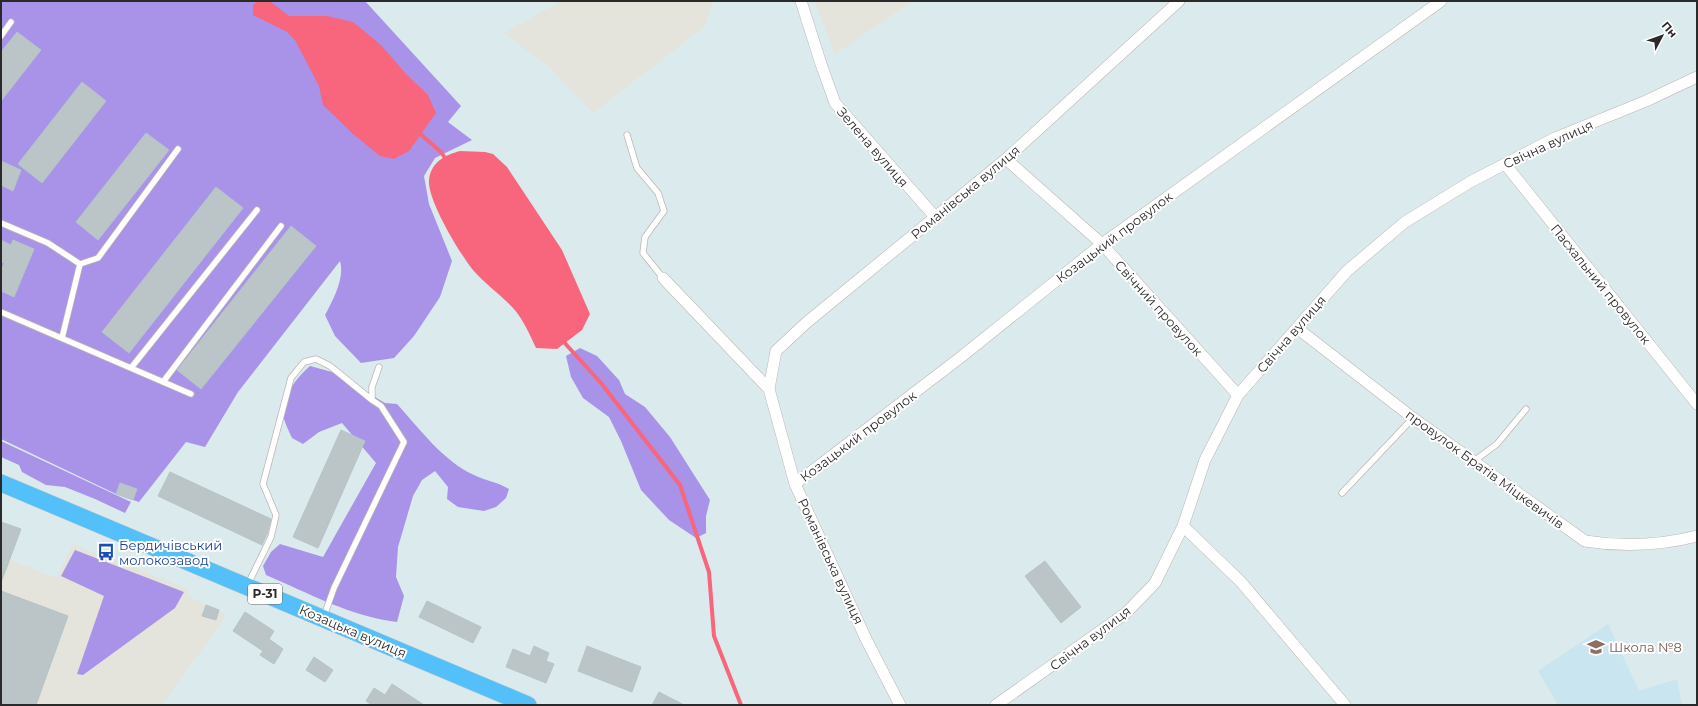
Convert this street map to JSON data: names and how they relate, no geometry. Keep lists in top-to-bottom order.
{
  "streets": {
    "main road": ["Р-31", "Козацька вулиця"],
    "street": [
      "Свічна вулиця",
      "Зелена вулиця",
      "Романівська вулиця",
      "Козацький провулок",
      "Пасхальний провулок",
      "Свічний провулок",
      "провулок Братів Міцкевичів"
    ]
  },
  "crossings": [
    ["Свічна вулиця", "Пасхальний провулок"],
    ["Свічна вулиця", "Свічний провулок"],
    ["Свічна вулиця", "провулок Братів Міцкевичів"],
    ["Зелена вулиця", "Романівська вулиця"],
    ["Романівська вулиця", "Козацький провулок"],
    ["Романівська вулиця", "Свічний провулок"],
    ["Козацький провулок", "Свічний провулок"]
  ],
  "places": {
    "bus stop": ["Бердичівський молокозавод"],
    "school or university": ["Школа №8"]
  },
  "north": "top right"
}
